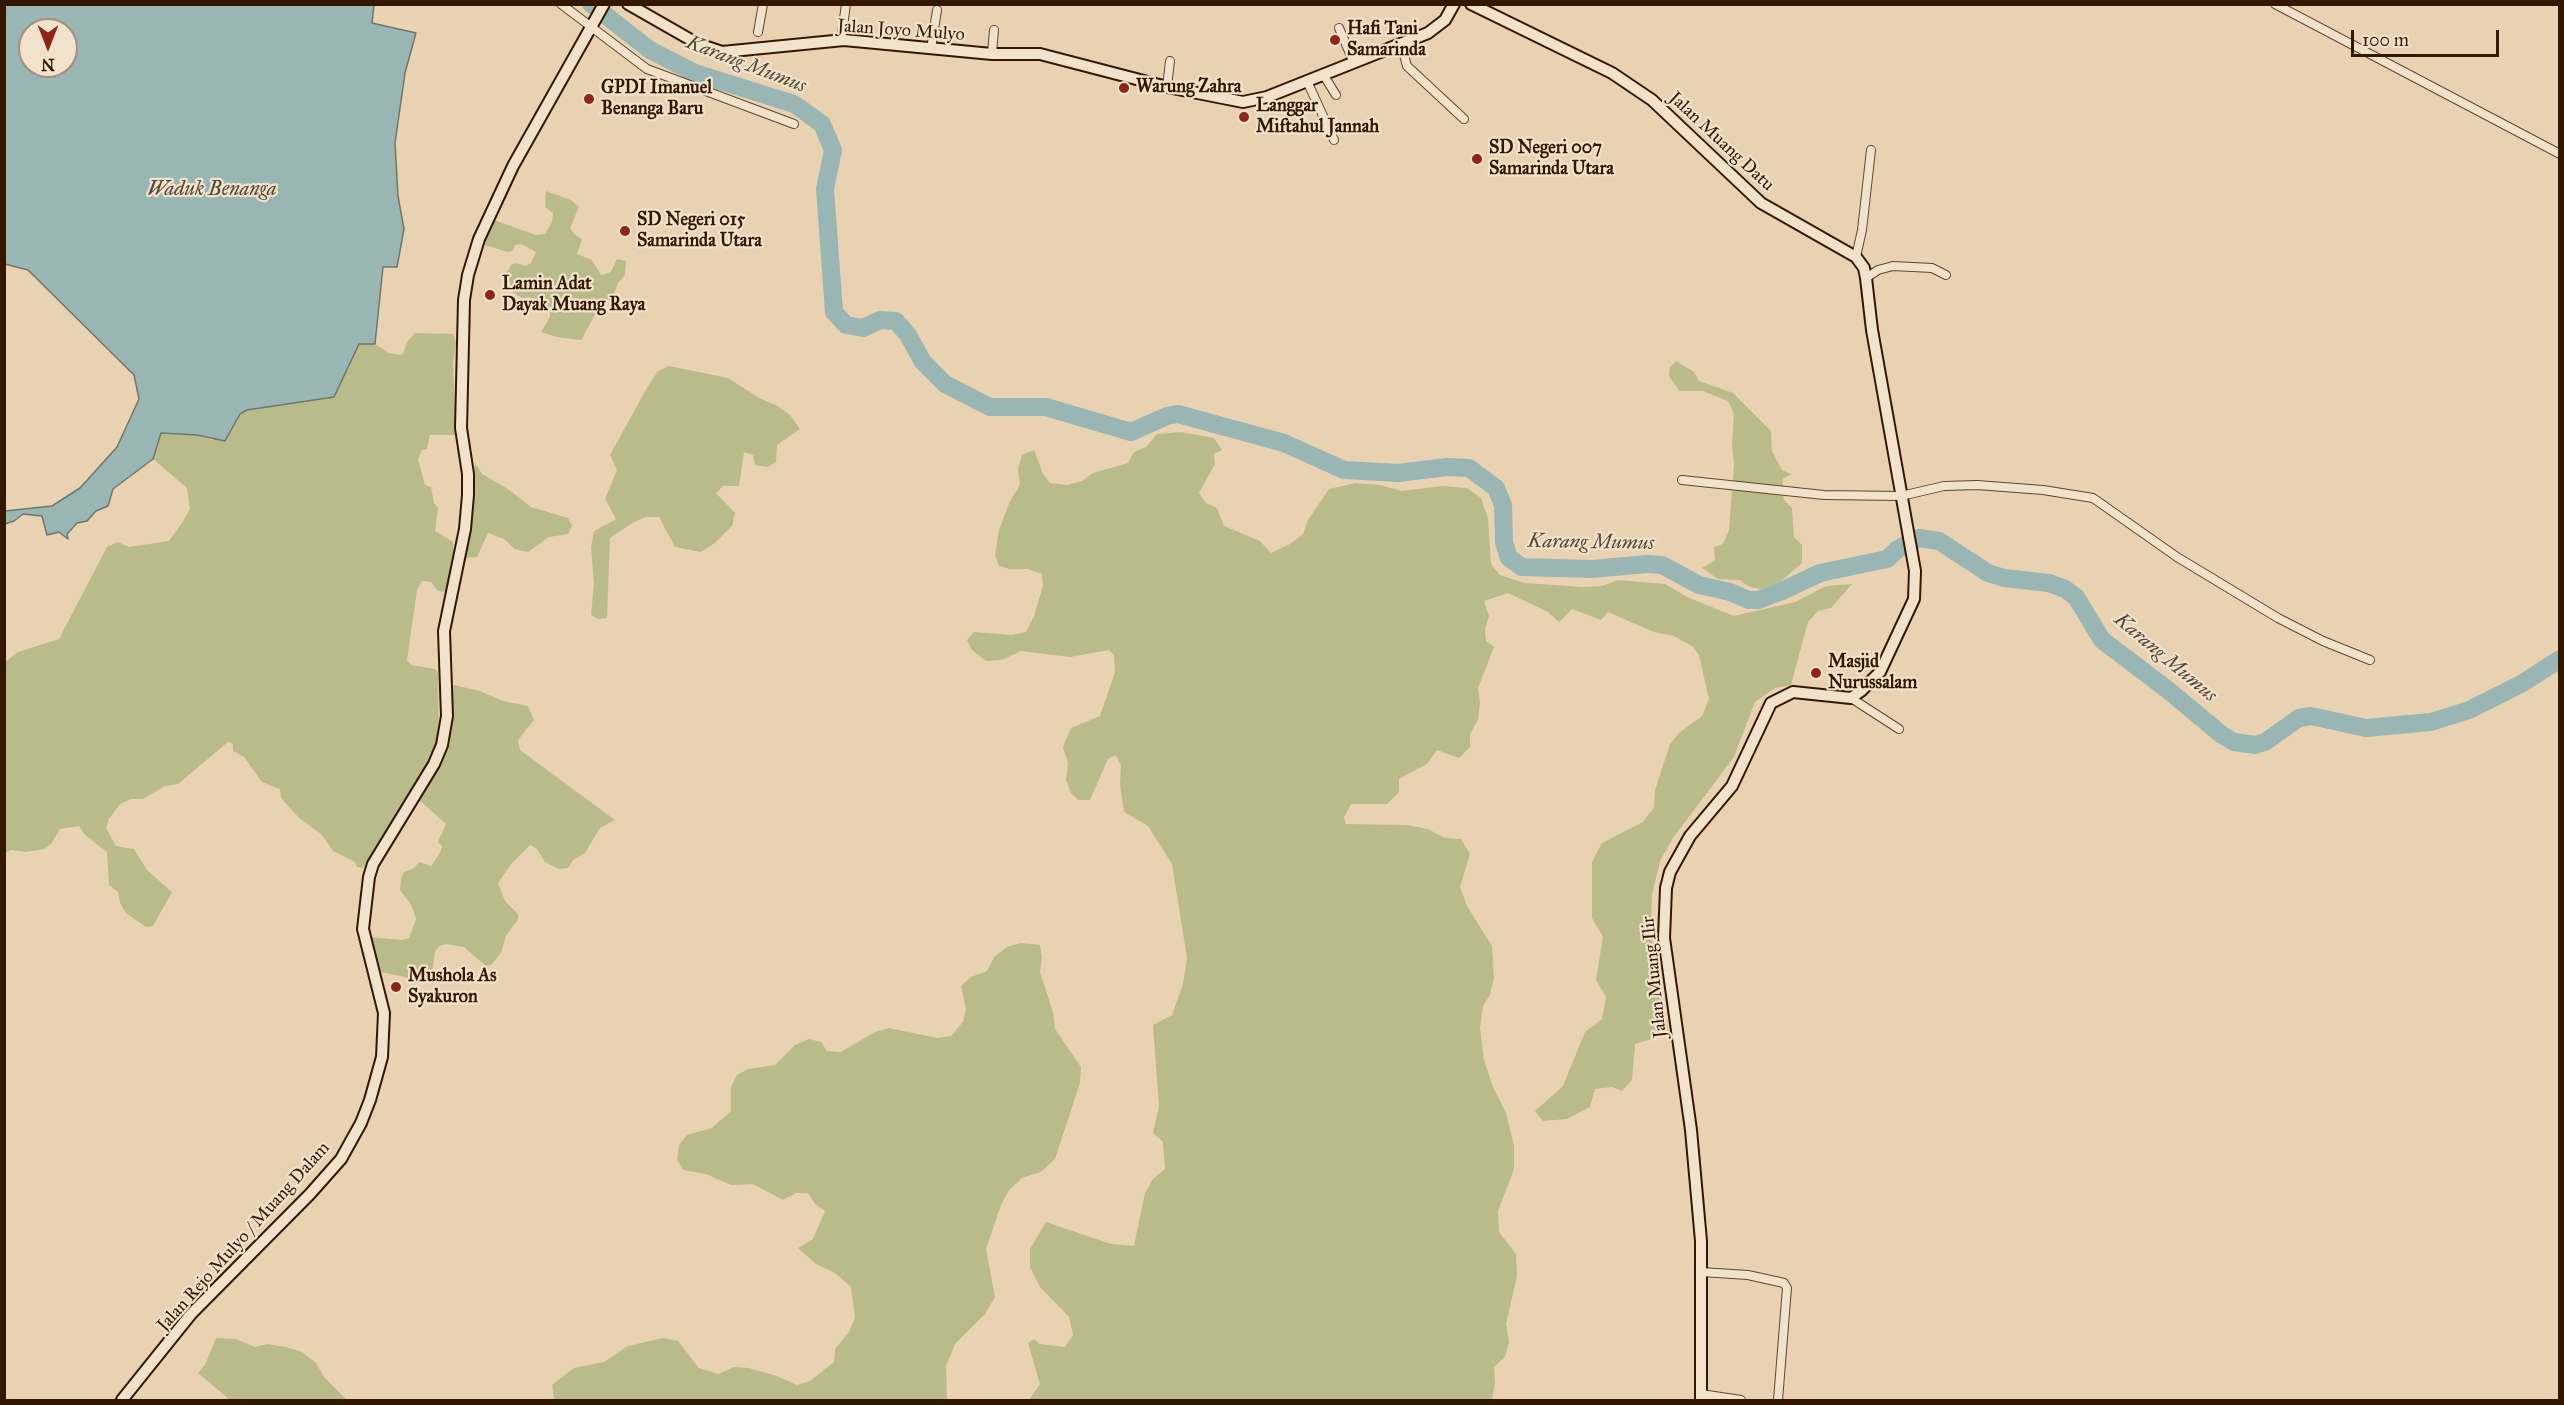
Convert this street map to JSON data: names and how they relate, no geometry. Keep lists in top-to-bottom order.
{
  "streets": {
    "main road": [
      "Jalan Joyo Mulyo",
      "Jalan Muang Datu",
      "Jalan Muang Ilir",
      "Jalan Rejo Mulyo / Muang Dalam"
    ]
  },
  "water": ["Karang Mumus", "Waduk Benanga"],
  "places": [
    "Hafi Tani Samarinda",
    "Warung Zahra",
    "GPDI Imanuel Benanga Baru",
    "Langgar Miftahul Jannah",
    "SD Negeri 007 Samarinda Utara",
    "SD Negeri 015 Samarinda Utara",
    "Lamin Adat Dayak Muang Raya",
    "Masjid Nurussalam",
    "Mushola As Syakuron"
  ],
  "scale_bar": "100 m",
  "north": "bottom"
}
